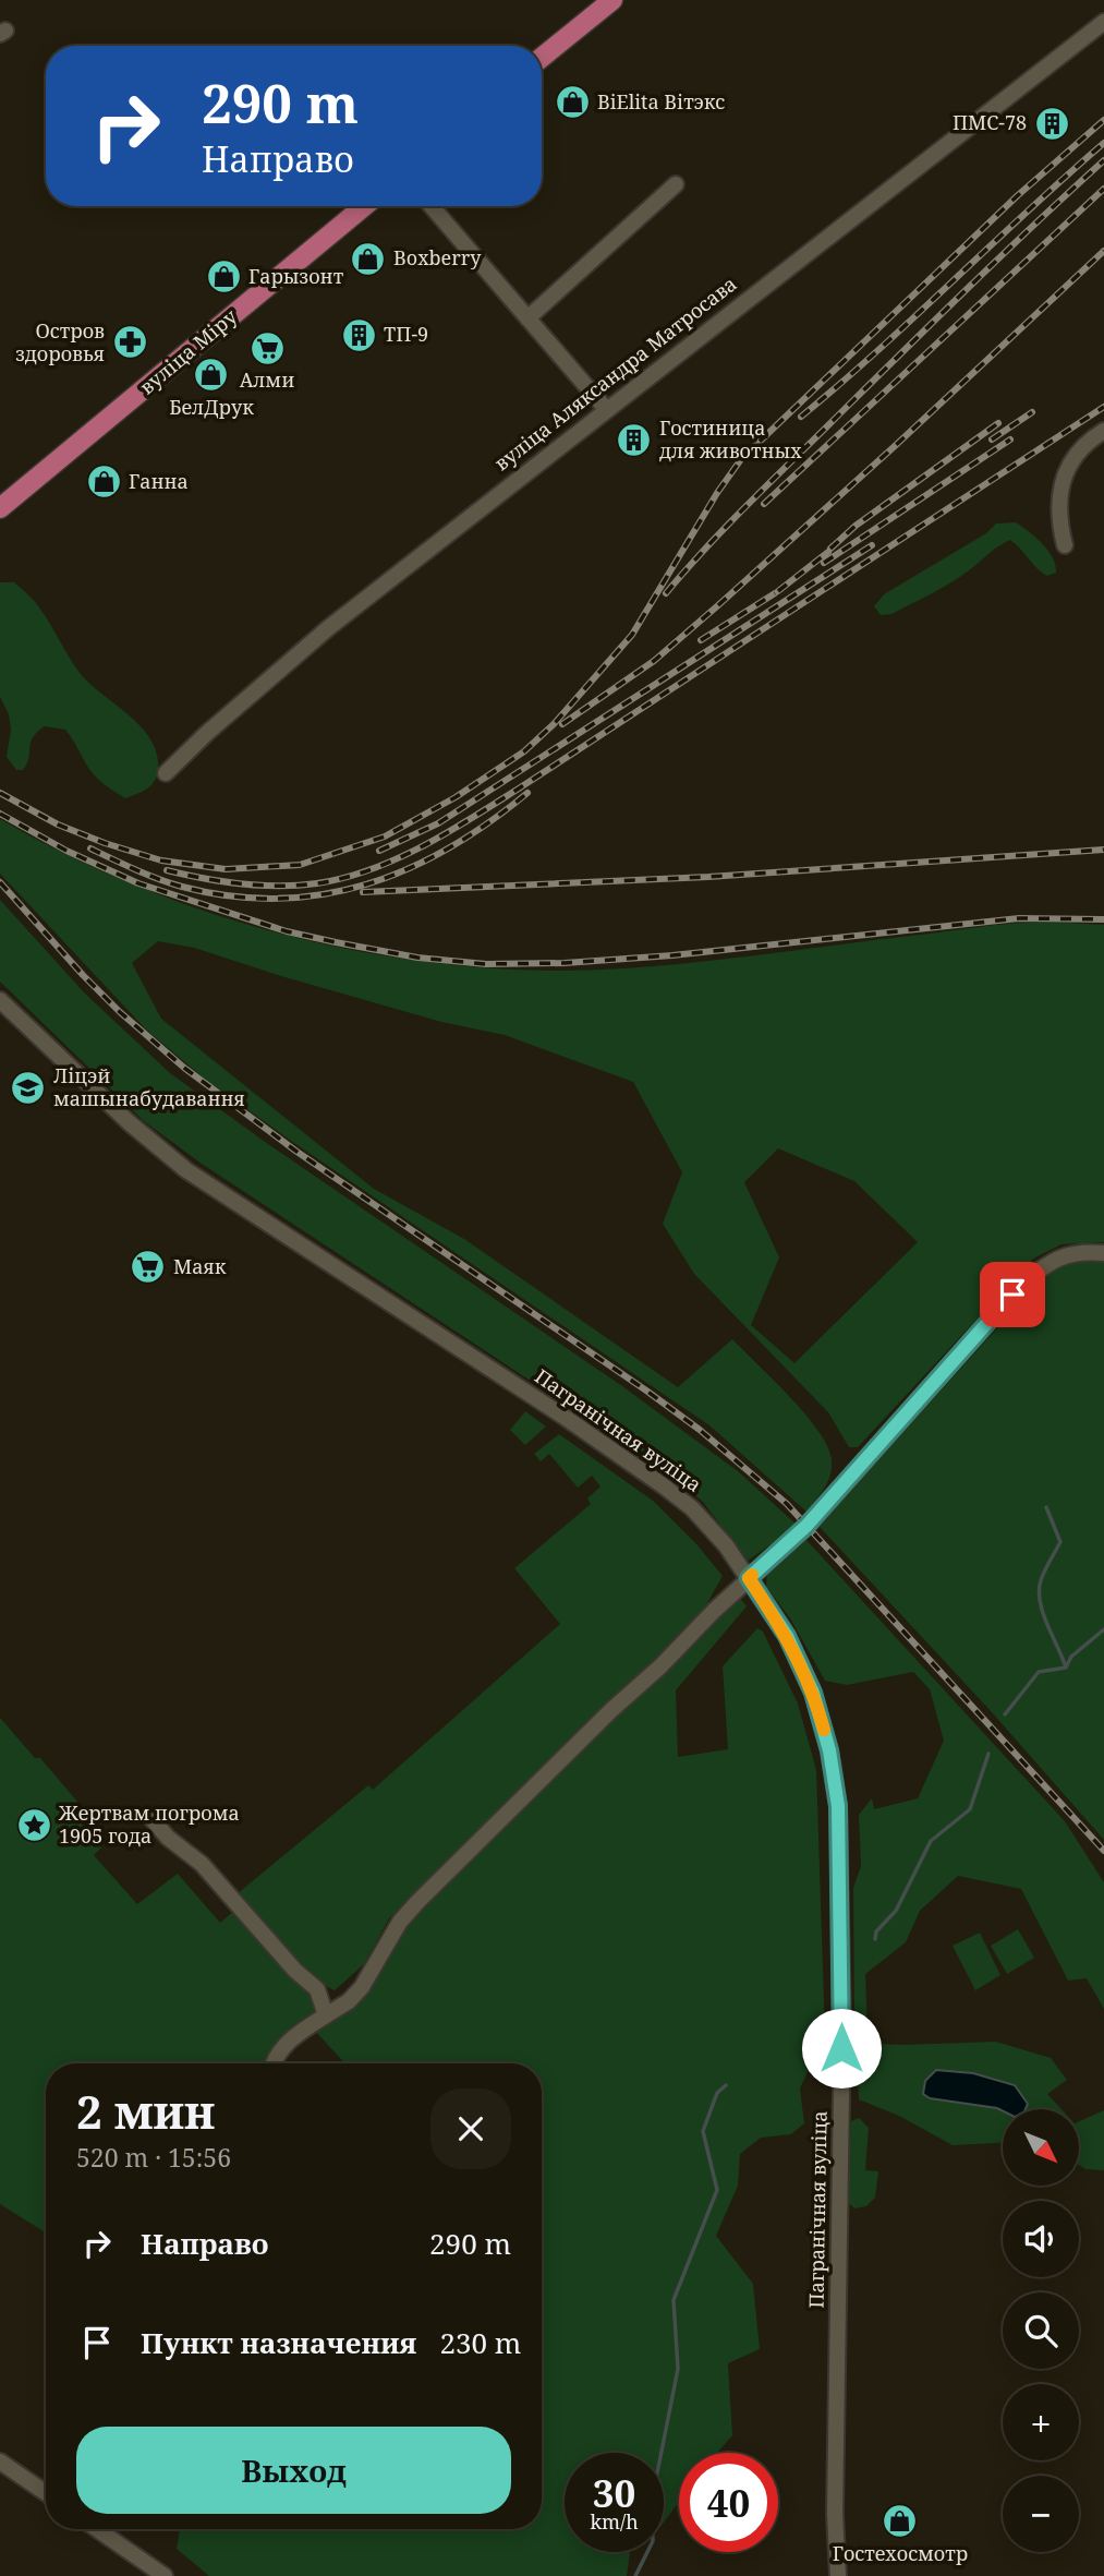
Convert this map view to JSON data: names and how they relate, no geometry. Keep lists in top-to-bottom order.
{
  "streets": {
    "main road": ["вуліца Міру"],
    "street": ["вуліца Аляксандра Матросава", "Пагранічная вуліца"]
  },
  "places": {
    "shop": [
      "ВiElita Вітэкс",
      "Boxberry",
      "Гарызонт",
      "БелДрук",
      "Ганна",
      "Гостехосмотр"
    ],
    "building": ["ПМС-78", "ТП-9", "Гостиница для животных"],
    "pharmacy": ["Остров здоровья"],
    "supermarket": ["Алми", "Маяк"],
    "school or university": ["Ліцэй машынабудавання"],
    "place": ["Жертвам погрома 1905 года"]
  },
  "north": "bottom right",
  "page": {
    "turn": ["290 m", "Направо"],
    "heading": ["2 мин", "520 m · 15:56"],
    "map_buttons": ["+", "−"],
    "list": [
      {
        "name": "Направо",
        "value": "290 m"
      },
      {
        "name": "Пункт назначения",
        "value": "230 m"
      }
    ],
    "buttons": "Выход",
    "speed": "30 km/h",
    "limit": "40"
  }
}
